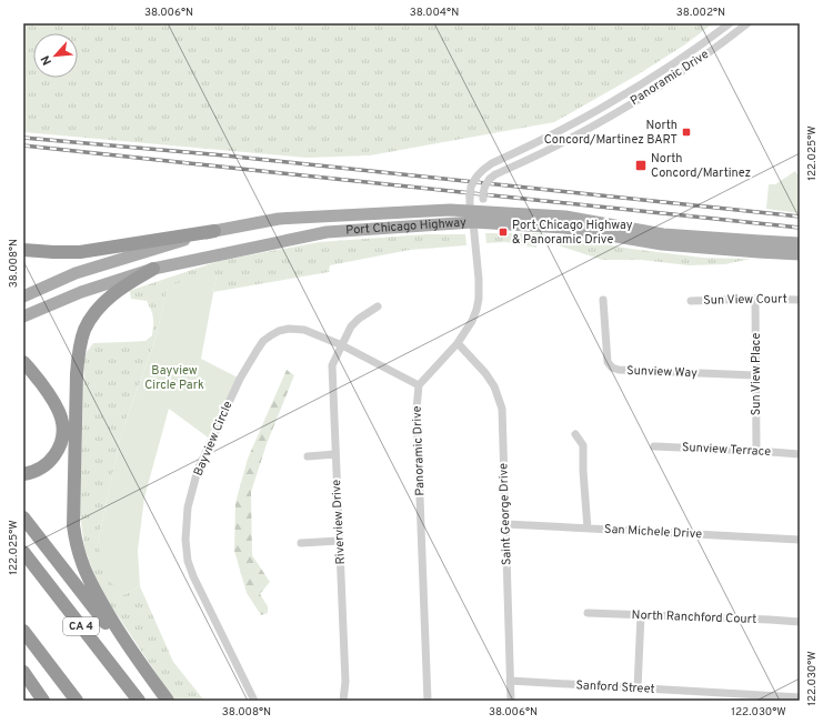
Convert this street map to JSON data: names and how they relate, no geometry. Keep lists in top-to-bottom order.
{
  "streets": {
    "highway": ["CA 4"],
    "main road": ["Port Chicago Highway"],
    "street": [
      "Panoramic Drive",
      "Sun View Court",
      "Sunview Way",
      "Sun View Place",
      "Bayview Circle",
      "Sunview Terrace",
      "Saint George Drive",
      "Riverview Drive",
      "San Michele Drive",
      "North Ranchford Court",
      "Sanford Street"
    ]
  },
  "crossings": [
    ["Panoramic Drive", "Port Chicago Highway"],
    ["Panoramic Drive", "Bayview Circle"],
    ["Panoramic Drive", "Saint George Drive"],
    ["Sun View Court", "Sun View Place"],
    ["Sunview Way", "Sun View Place"],
    ["Sun View Place", "Sunview Terrace"],
    ["Bayview Circle", "Riverview Drive"],
    ["Saint George Drive", "San Michele Drive"],
    ["Saint George Drive", "Sanford Street"]
  ],
  "parks": ["Bayview Circle Park"],
  "places": {
    "transit": ["North Concord/Martinez BART", "North Concord/Martinez", "Port Chicago Highway & Panoramic Drive"]
  },
  "north": "bottom left",
  "coordinates": [
    "38.006°N",
    "38.004°N",
    "38.002°N",
    "122.025°W",
    "38.008°N",
    "122.030°W"
  ]
}
